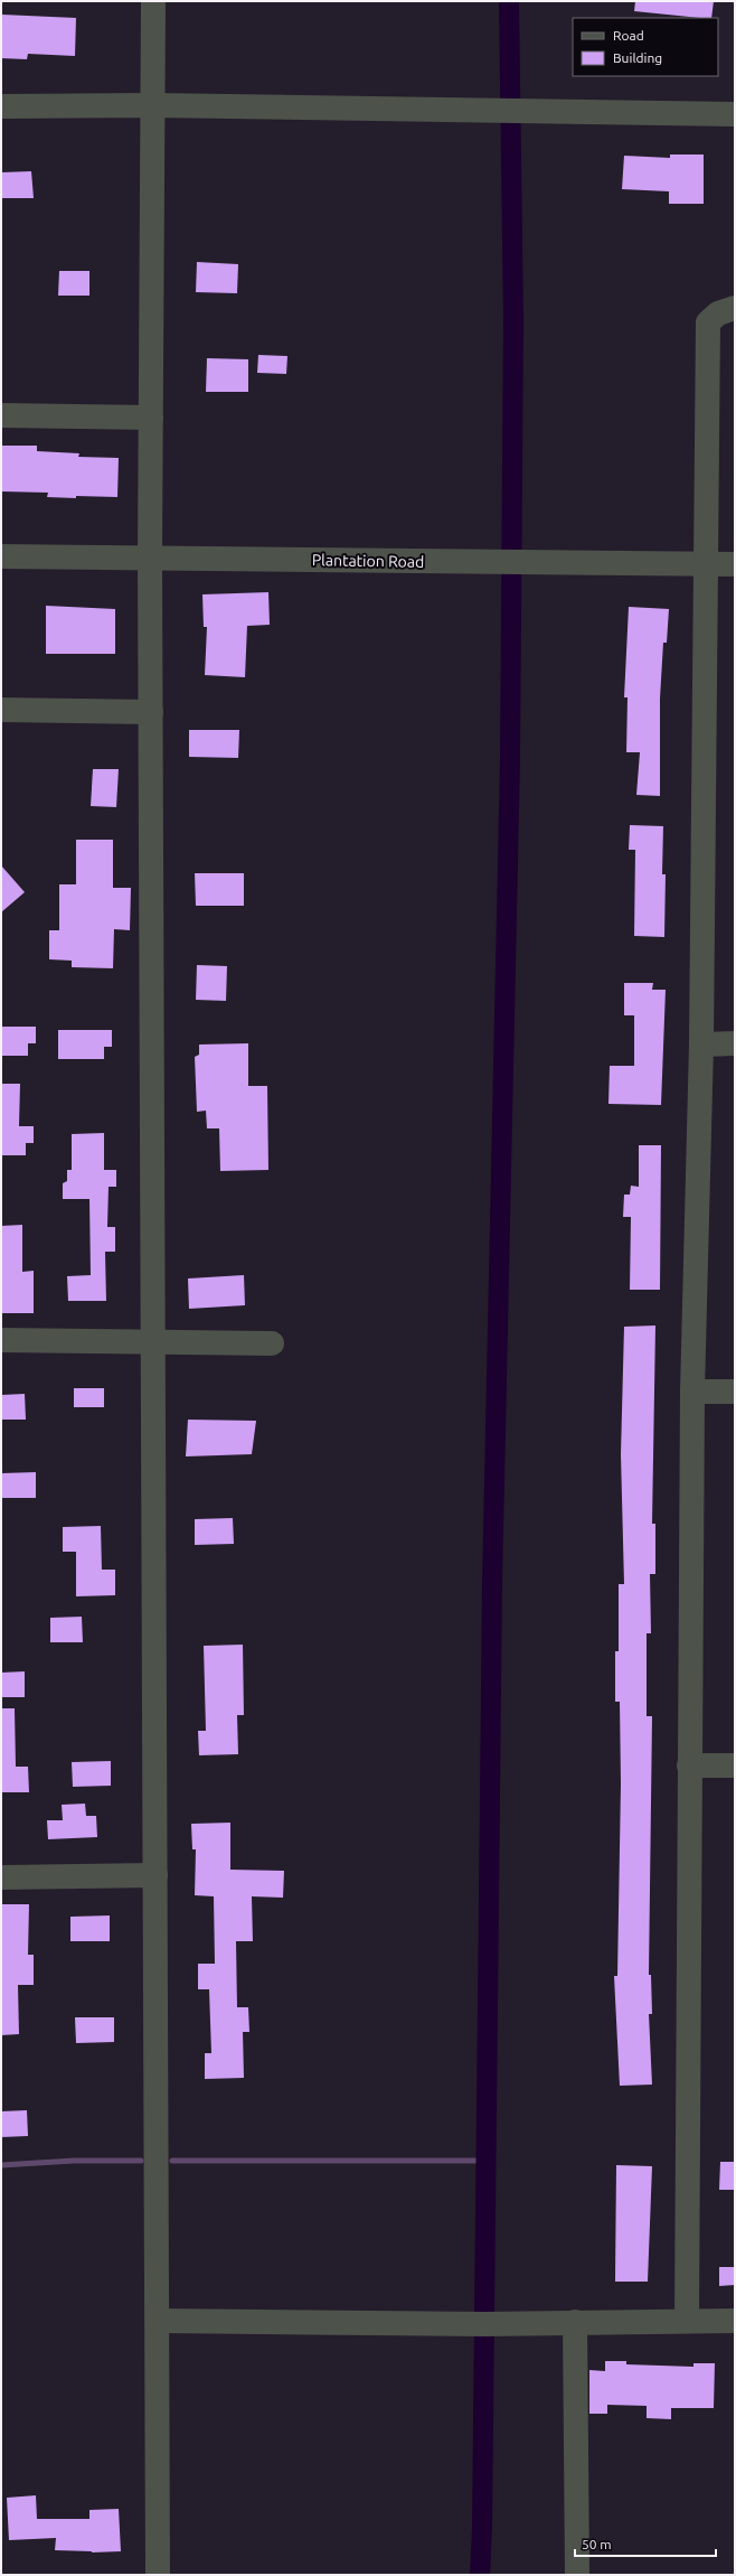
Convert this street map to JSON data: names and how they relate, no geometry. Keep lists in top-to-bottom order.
{
  "streets": {
    "street": ["Plantation Road"]
  },
  "legend": ["Road", "Building"],
  "scale_bar": "50 m"
}
